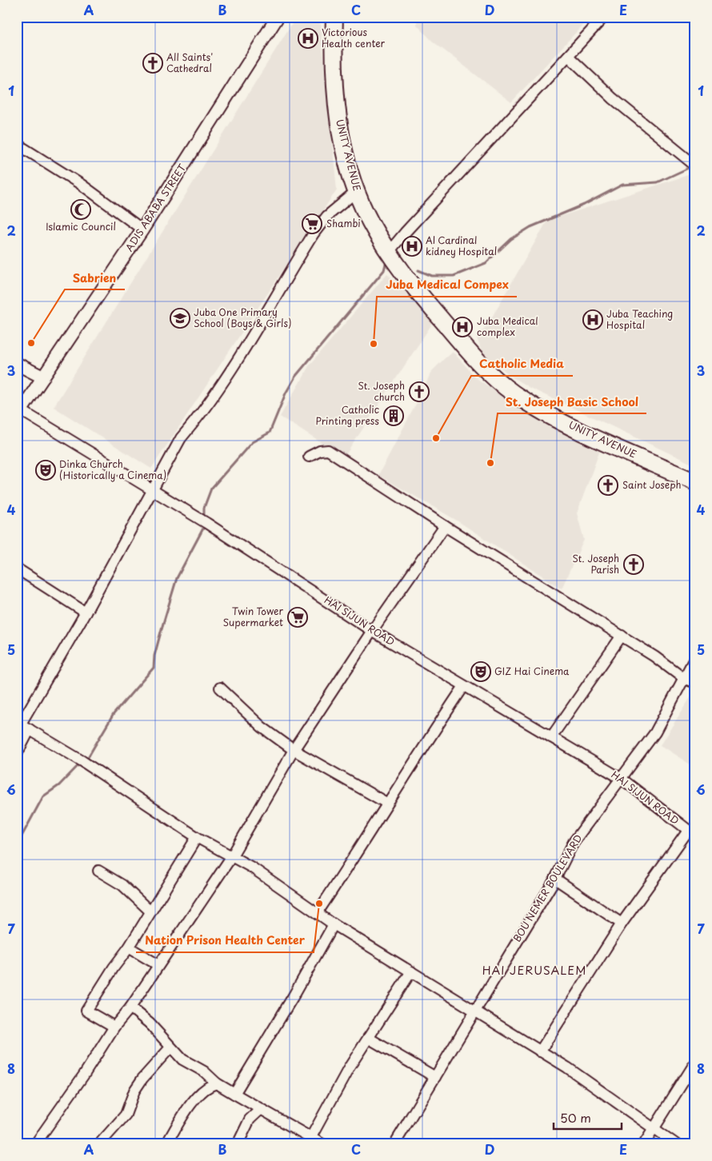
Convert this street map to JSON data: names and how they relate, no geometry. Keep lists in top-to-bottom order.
{
  "streets": {
    "main road": ["UNITY AVENUE"],
    "street": ["ADIS ABABA STREET", "HAI SIJUN ROAD", "BOU NEMER BOULEVARD"]
  },
  "crossings": [
    ["ADIS ABABA STREET", "HAI SIJUN ROAD"],
    ["HAI SIJUN ROAD", "BOU NEMER BOULEVARD"]
  ],
  "districts": ["HAI JERUSALEM"],
  "places": {
    "hospital": [
      "Victorious Health center",
      "Al Cardinal kidney Hospital",
      "Juba Teaching Hospital",
      "Juba Medical complex"
    ],
    "church": [
      "All Saints' Cathedral",
      "St. Joseph church",
      "Saint Joseph",
      "St. Joseph Parish"
    ],
    "mosque": ["Islamic Council"],
    "supermarket": ["Shambi", "Twin Tower Supermarket"],
    "school or university": ["Juba One Primary School (Boys & Girls)"],
    "other": [
      "Sabrien",
      "Juba Medical Compex",
      "Catholic Media",
      "St. Joseph Basic School",
      "Nation Prison Health Center"
    ],
    "building": ["Catholic Printing press"],
    "theatre": ["Dinka Church (Historically a Cinema)", "GIZ Hai Cinema"]
  },
  "scale_bar": "50 m",
  "grid": {
    "columns": [
      "A",
      "B",
      "C",
      "D",
      "E"
    ],
    "rows": [
      "1",
      "2",
      "3",
      "4",
      "5",
      "6",
      "7",
      "8"
    ]
  }
}
